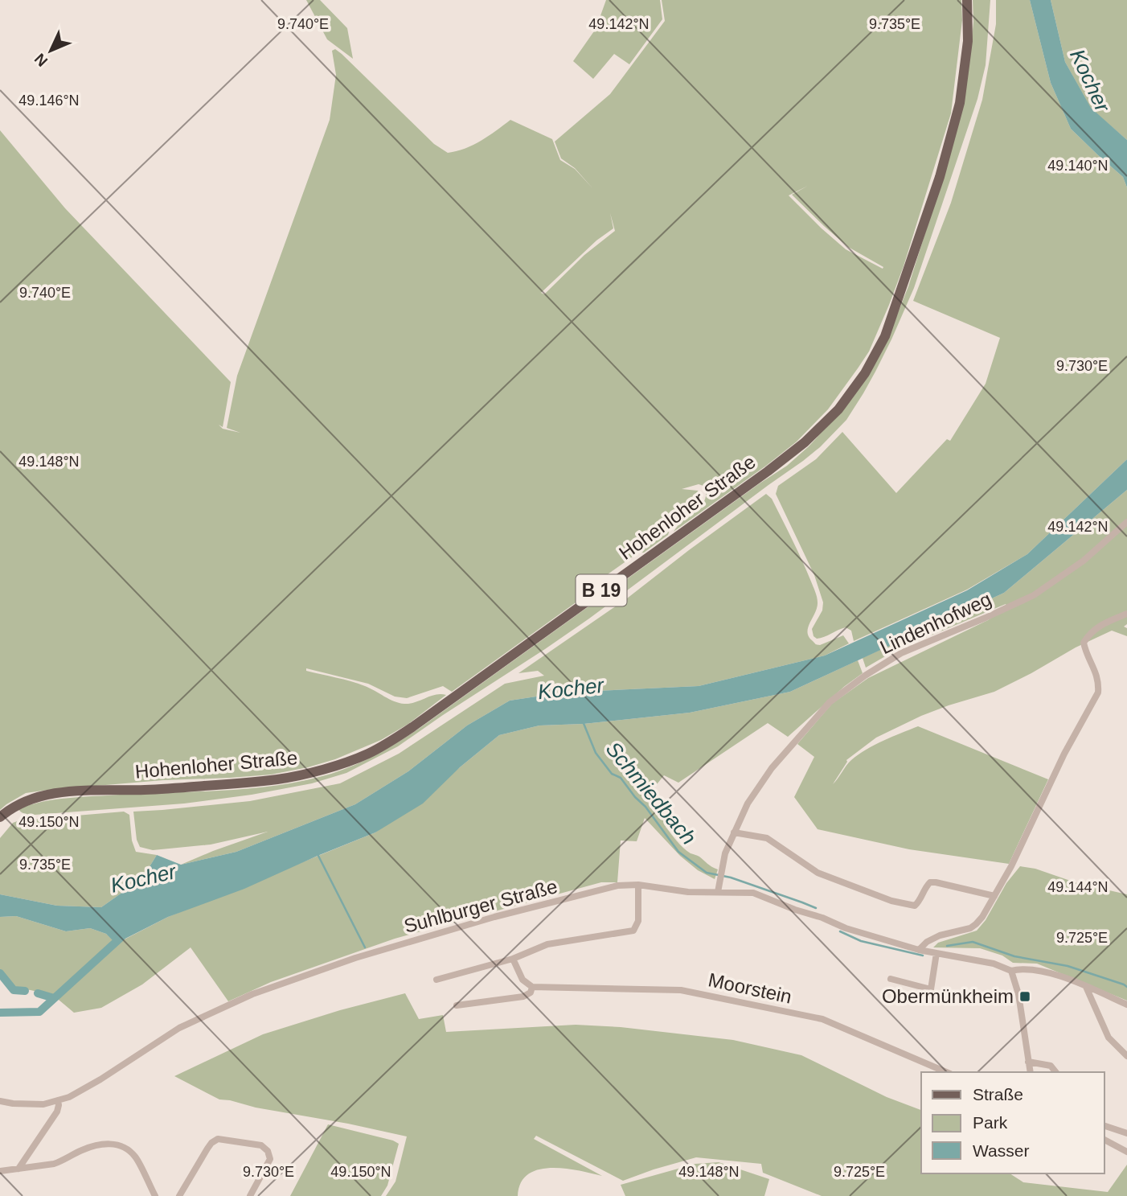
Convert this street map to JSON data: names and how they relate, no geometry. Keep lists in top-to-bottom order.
{
  "streets": {
    "main road": ["Hohenloher Straße", "B 19"],
    "street": ["Lindenhofweg", "Suhlburger Straße", "Moorstein"]
  },
  "crossings": [
    ["Lindenhofweg", "Suhlburger Straße"]
  ],
  "water": ["Kocher", "Schmiedbach"],
  "places": {
    "transit": ["Obermünkheim"]
  },
  "legend": ["Straße", "Park", "Wasser"],
  "north": "bottom left",
  "coordinates": [
    "9.740°E",
    "9.735°E",
    "49.142°N",
    "49.146°N",
    "49.140°N",
    "9.730°E",
    "49.148°N",
    "49.150°N",
    "49.144°N",
    "9.725°E"
  ]
}
